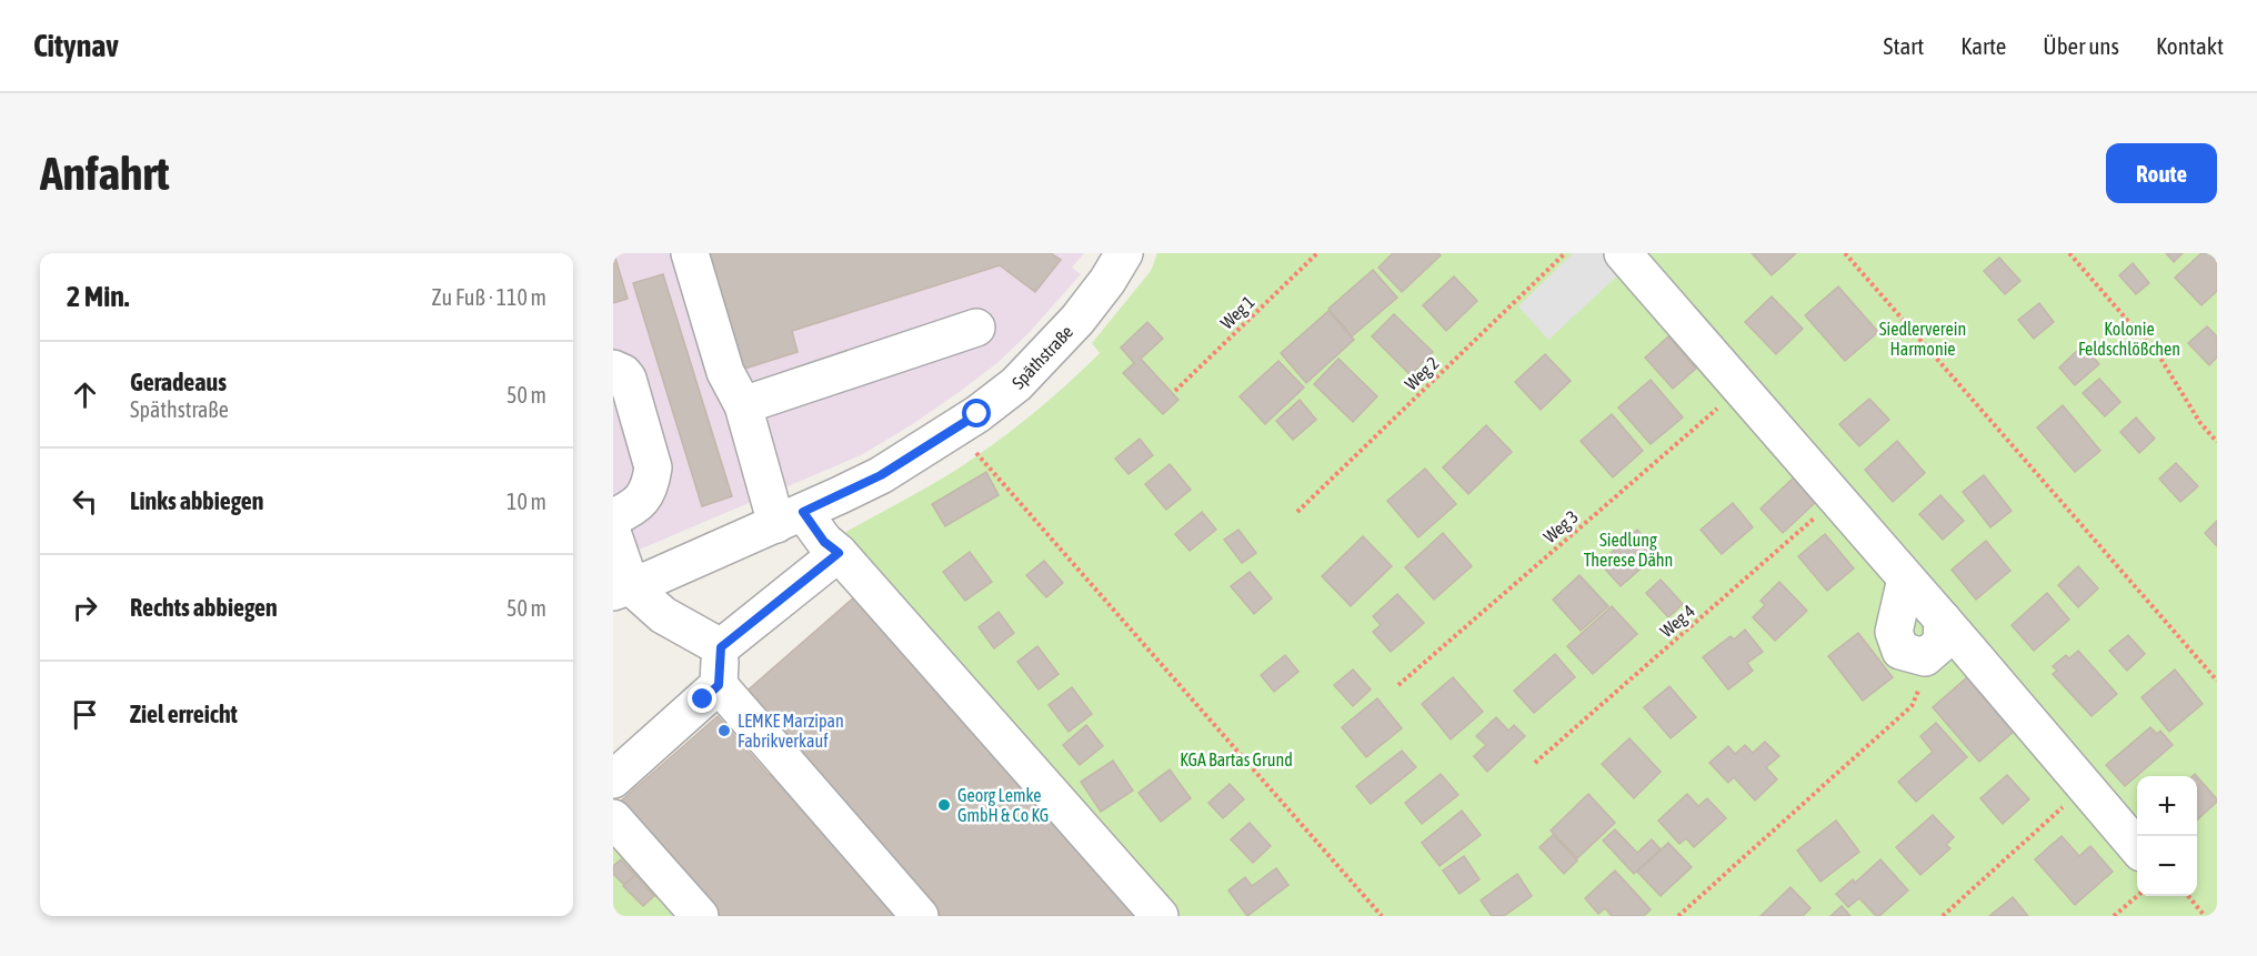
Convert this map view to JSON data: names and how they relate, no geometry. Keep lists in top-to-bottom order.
{
  "streets": {
    "street": ["Späthstraße"],
    "path": [
      "Weg 1",
      "Weg 2",
      "Weg 3",
      "Weg 4"
    ]
  },
  "parks": [
    "Siedlerverein Harmonie",
    "Kolonie Feldschlößchen",
    "Siedlung Therese Dähn",
    "KGA Bartas Grund"
  ],
  "places": ["LEMKE Marzipan Fabrikverkauf", "Georg Lemke GmbH & Co KG"],
  "page": {
    "header": "Citynav",
    "nav": [
      "Start",
      "Karte",
      "Über uns",
      "Kontakt"
    ],
    "buttons": "Route",
    "title": "Anfahrt",
    "heading": ["2 Min.", "Zu Fuß · 110 m"],
    "list": [
      ["Geradeaus", "Späthstraße", "50 m"],
      ["Links abbiegen", "10 m"],
      ["Rechts abbiegen", "50 m"],
      "Ziel erreicht"
    ],
    "map_buttons": ["+", "−"]
  }
}
